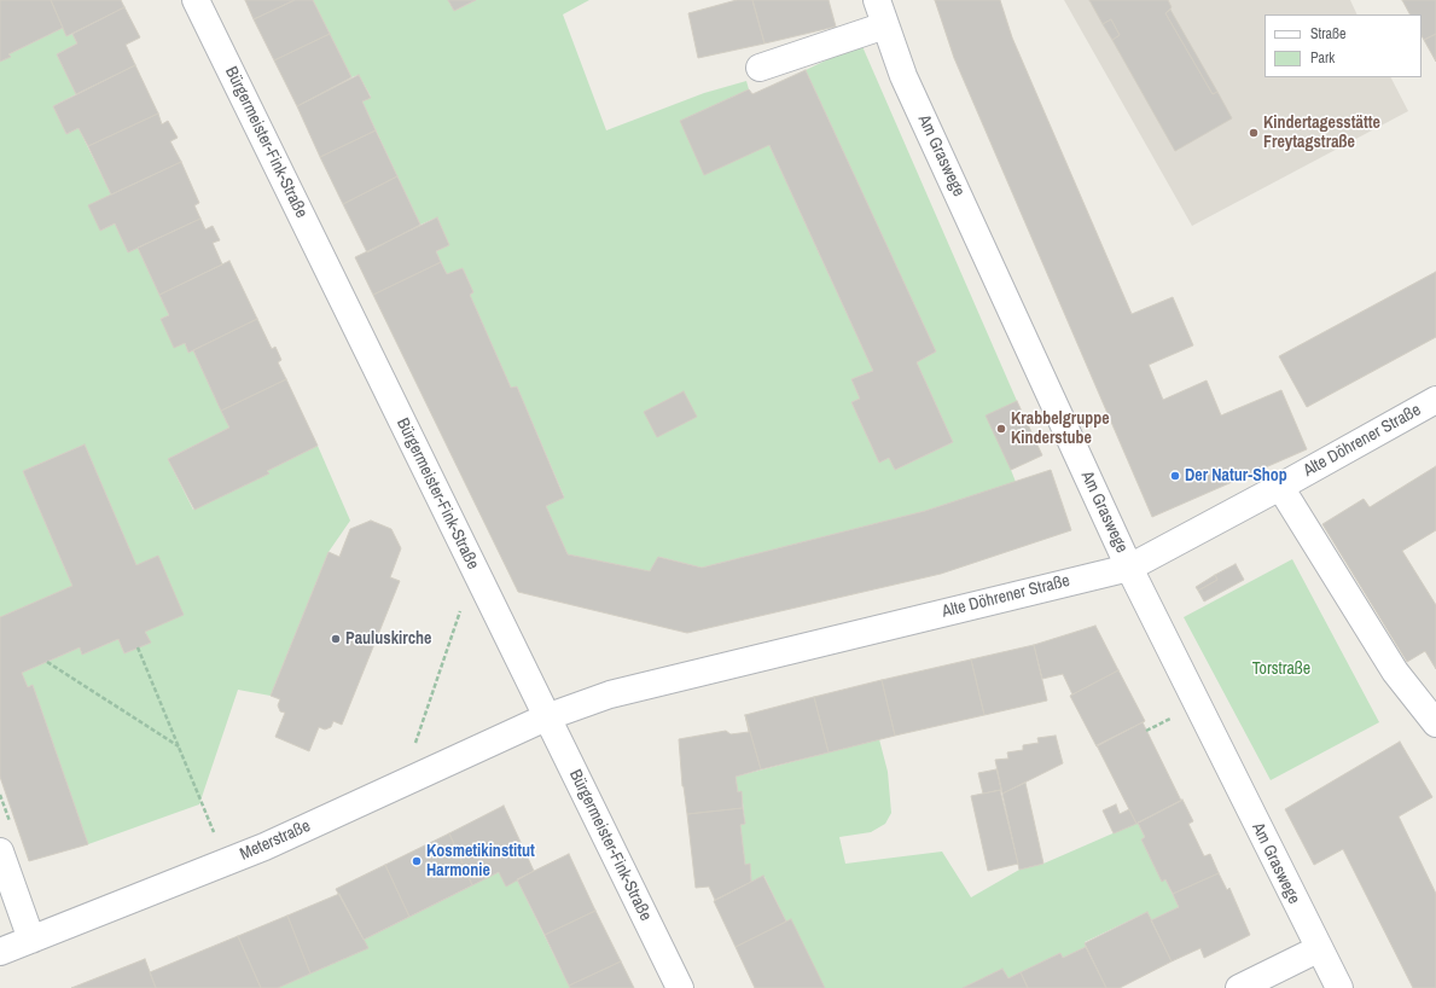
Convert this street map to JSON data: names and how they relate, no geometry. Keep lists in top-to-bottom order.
{
  "streets": {
    "street": [
      "Bürgermeister-Fink-Straße",
      "Am Graswege",
      "Alte Döhrener Straße",
      "Meterstraße"
    ]
  },
  "crossings": [
    ["Bürgermeister-Fink-Straße", "Alte Döhrener Straße"],
    ["Bürgermeister-Fink-Straße", "Meterstraße"],
    ["Am Graswege", "Alte Döhrener Straße"],
    ["Alte Döhrener Straße", "Meterstraße"]
  ],
  "parks": ["Torstraße"],
  "places": [
    "Kindertagesstätte Freytagstraße",
    "Krabbelgruppe Kinderstube",
    "Der Natur-Shop",
    "Pauluskirche",
    "Kosmetikinstitut Harmonie"
  ],
  "legend": ["Straße", "Park"]
}
